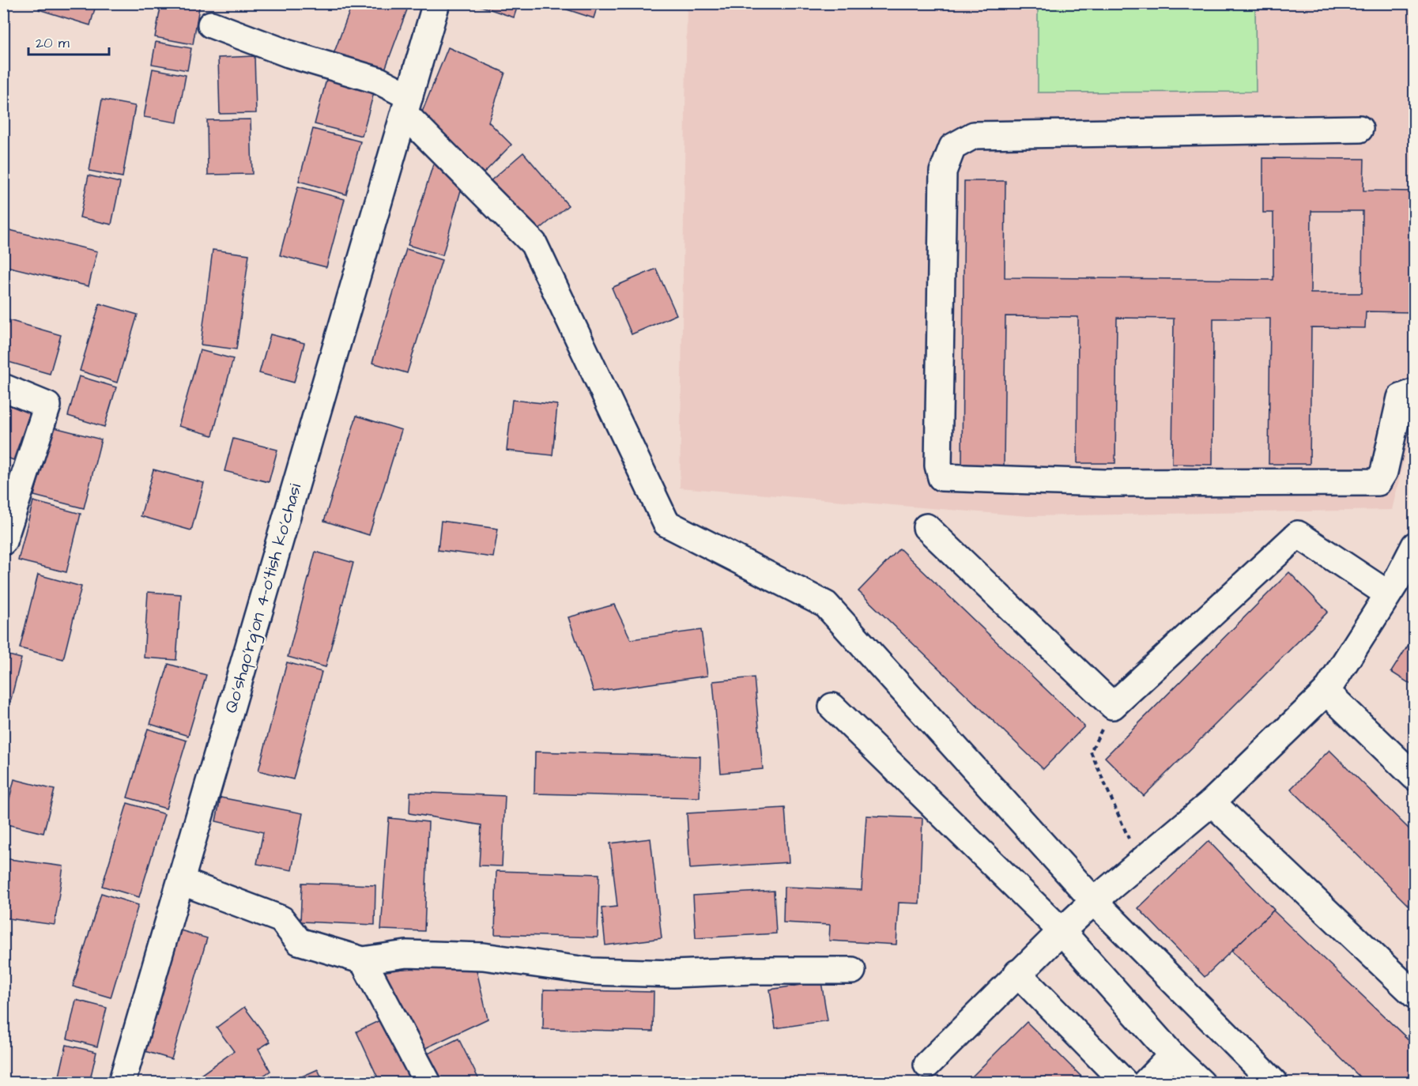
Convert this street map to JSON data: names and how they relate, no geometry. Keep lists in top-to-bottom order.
{
  "streets": {
    "street": ["Qo'shqo'rg'on 4-o'tish ko'chasi"]
  },
  "scale_bar": "20 m"
}
